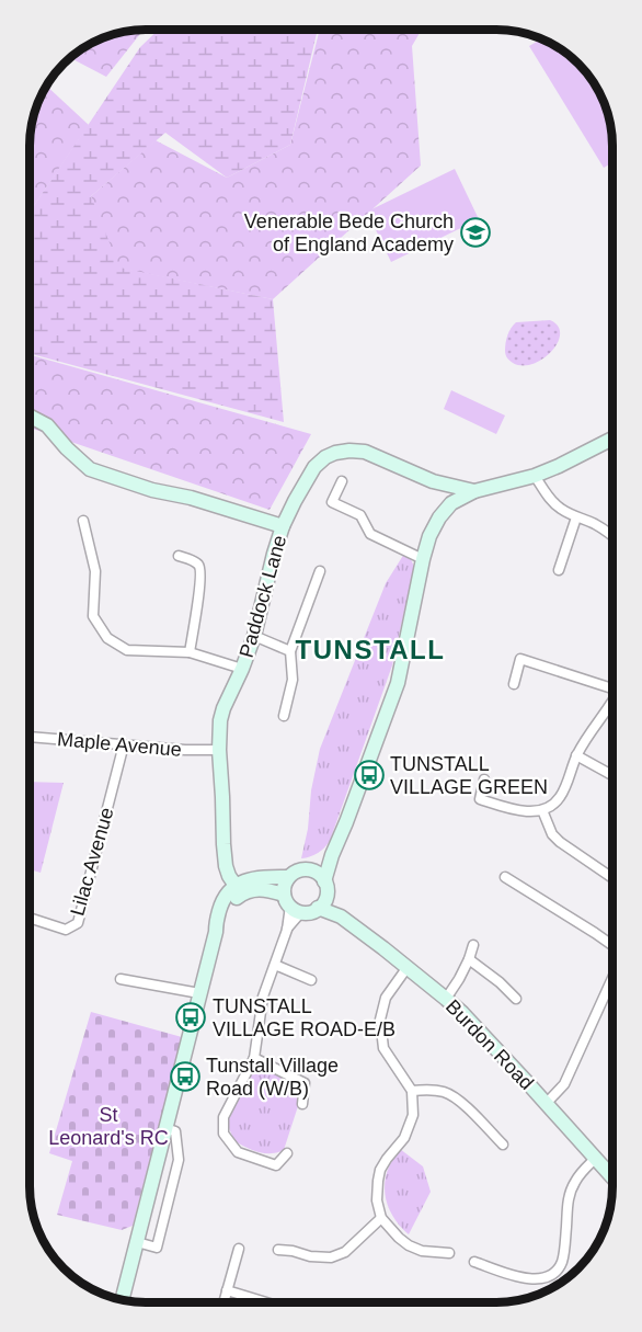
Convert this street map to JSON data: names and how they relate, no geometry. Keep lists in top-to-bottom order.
{
  "streets": {
    "street": [
      "Paddock Lane",
      "Maple Avenue",
      "Lilac Avenue",
      "Burdon Road"
    ]
  },
  "crossings": [
    ["Paddock Lane", "Maple Avenue"],
    ["Maple Avenue", "Lilac Avenue"]
  ],
  "districts": ["TUNSTALL"],
  "parks": ["St Leonard's RC"],
  "places": {
    "school or university": ["Venerable Bede Church of England Academy"],
    "bus stop": ["TUNSTALL VILLAGE GREEN", "TUNSTALL VILLAGE ROAD-E/B", "Tunstall Village Road (W/B)"]
  }
}
